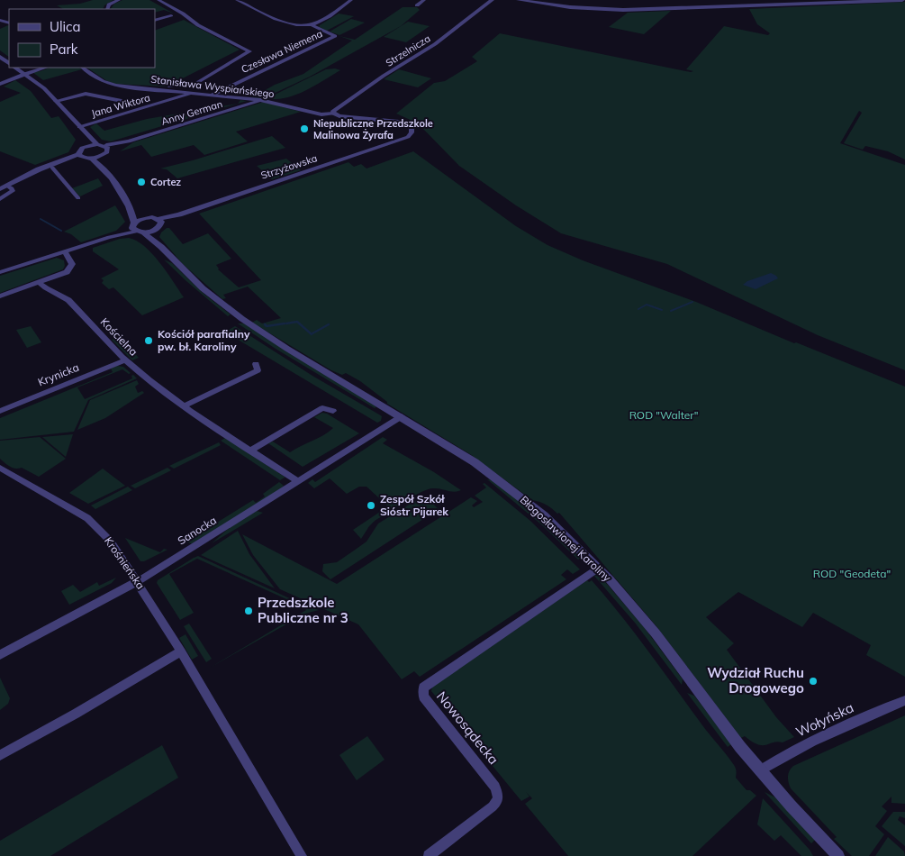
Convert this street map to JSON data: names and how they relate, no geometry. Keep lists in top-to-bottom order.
{
  "streets": {
    "street": [
      "Strzelnicza",
      "Czesława Niemena",
      "Stanisława Wyspiańskiego",
      "Jana Wiktora",
      "Anny German",
      "Strzyżowska",
      "Kościelna",
      "Krynicka",
      "Sanocka",
      "Błogosławionej Karoliny",
      "Krośnieńska",
      "Wołyńska",
      "Nowosądecka"
    ]
  },
  "crossings": [
    ["Strzelnicza", "Stanisława Wyspiańskiego"],
    ["Czesława Niemena", "Stanisława Wyspiańskiego"],
    ["Stanisława Wyspiańskiego", "Jana Wiktora"],
    ["Stanisława Wyspiańskiego", "Anny German"],
    ["Stanisława Wyspiańskiego", "Strzyżowska"],
    ["Kościelna", "Krynicka"],
    ["Kościelna", "Sanocka"],
    ["Sanocka", "Błogosławionej Karoliny"],
    ["Sanocka", "Krośnieńska"],
    ["Błogosławionej Karoliny", "Wołyńska"],
    ["Błogosławionej Karoliny", "Nowosądecka"]
  ],
  "parks": ["ROD \"Walter\"", "ROD \"Geodeta\""],
  "places": [
    "Niepubliczne Przedszkole Malinowa Żyrafa",
    "Cortez",
    "Kościół parafialny pw. bł. Karoliny",
    "Zespół Szkół Sióstr Pijarek",
    "Przedszkole Publiczne nr 3",
    "Wydział Ruchu Drogowego"
  ],
  "legend": ["Ulica", "Park"]
}
